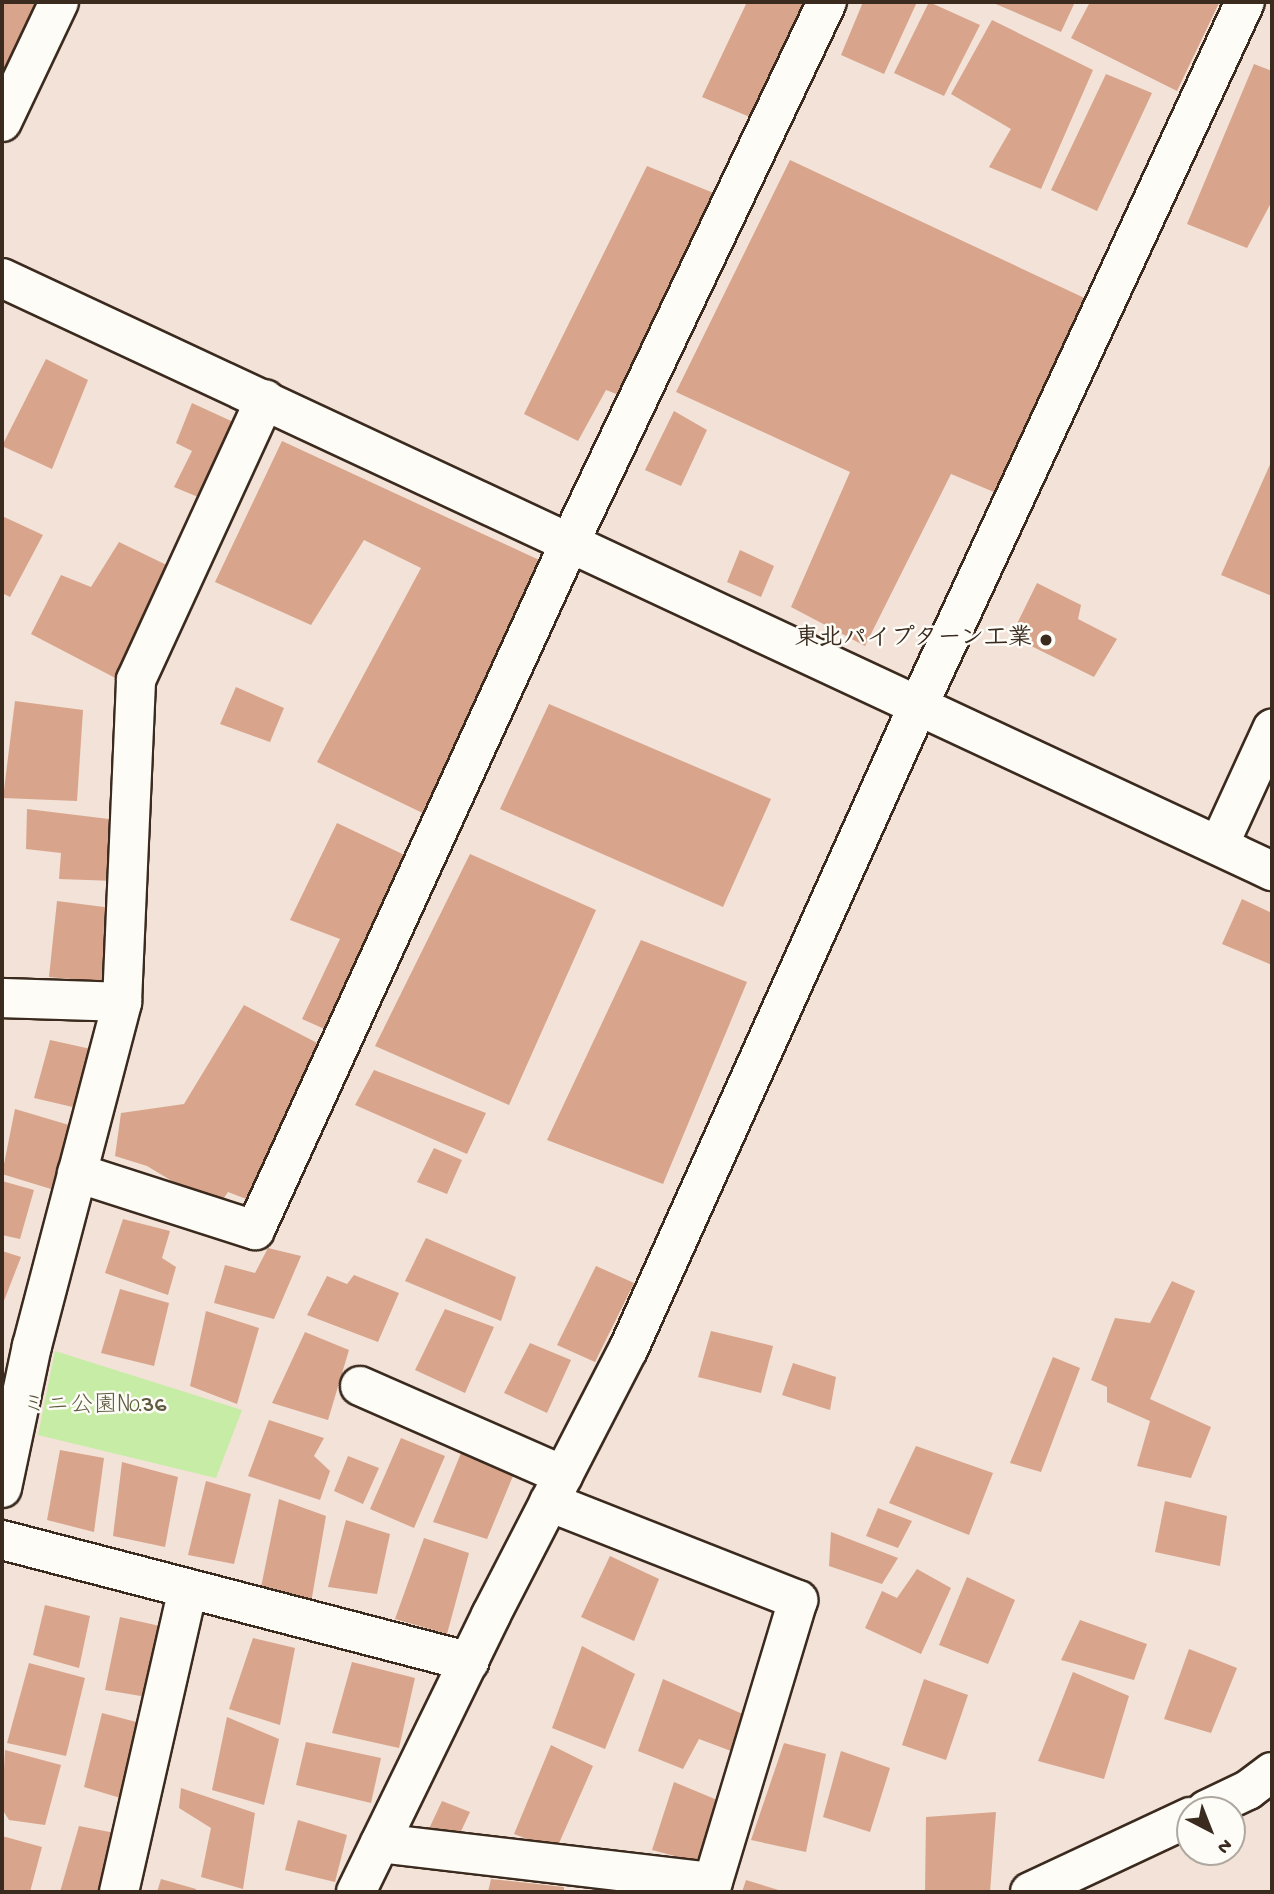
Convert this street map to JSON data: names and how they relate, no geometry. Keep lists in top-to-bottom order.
{
  "parks": ["ミニ公園№36"],
  "places": ["東北パイプターン工業"],
  "north": "bottom right"
}
